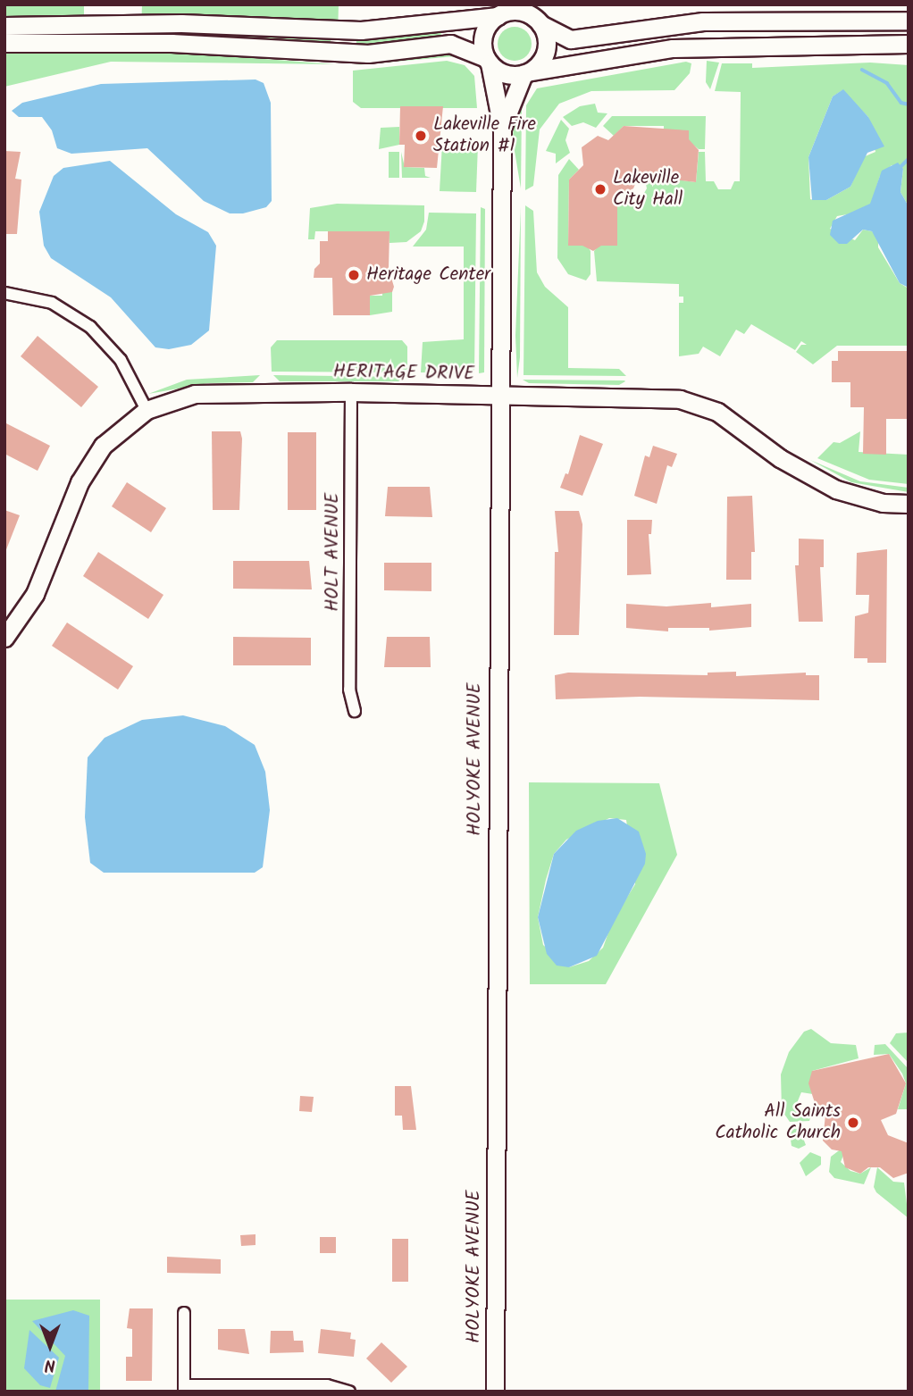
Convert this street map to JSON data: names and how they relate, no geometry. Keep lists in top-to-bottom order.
{
  "streets": {
    "street": ["HERITAGE DRIVE", "HOLT AVENUE", "HOLYOKE AVENUE"]
  },
  "crossings": [
    ["HERITAGE DRIVE", "HOLT AVENUE"],
    ["HERITAGE DRIVE", "HOLYOKE AVENUE"]
  ],
  "places": [
    "Lakeville Fire Station #1",
    "Lakeville City Hall",
    "Heritage Center",
    "All Saints Catholic Church"
  ],
  "north": "bottom"
}
